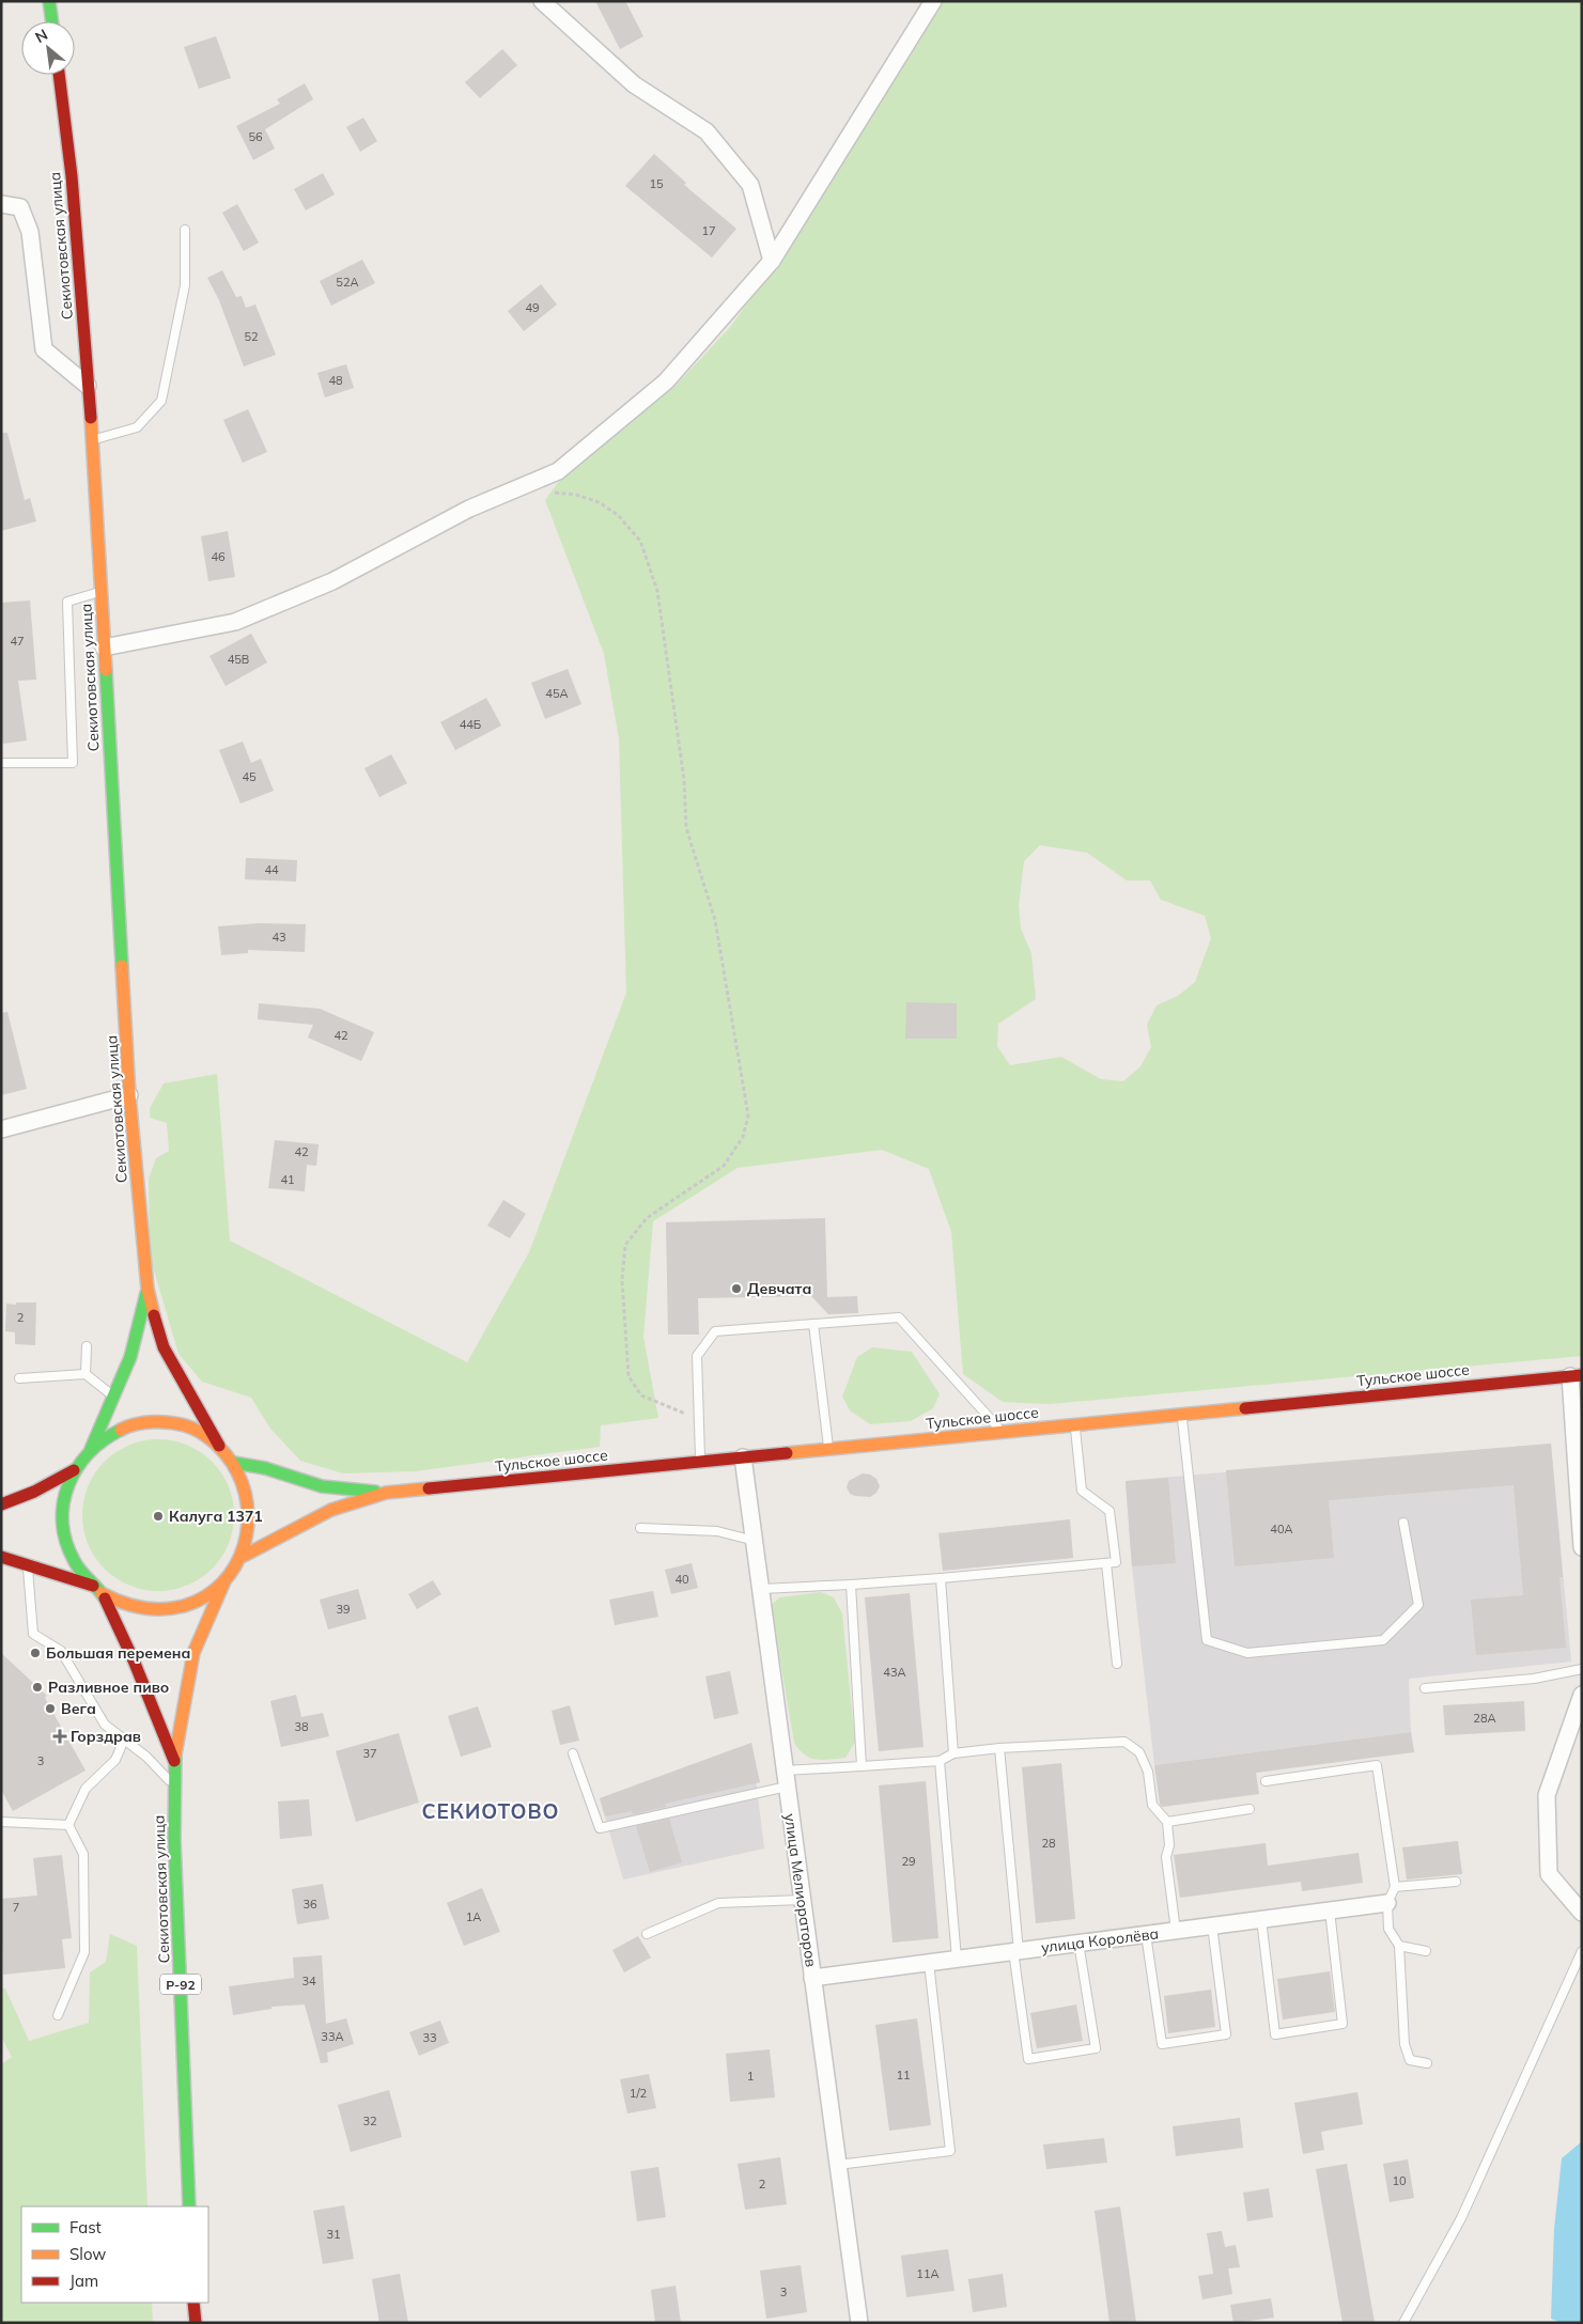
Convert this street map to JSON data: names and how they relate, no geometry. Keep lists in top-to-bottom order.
{
  "streets": {
    "main road": ["Секиотовская улица", "Тульское шоссе", "Р-92"],
    "street": ["улица Мелиораторов", "улица Королёва"]
  },
  "crossings": [
    ["Секиотовская улица", "Р-92"],
    ["Тульское шоссе", "улица Мелиораторов"],
    ["улица Мелиораторов", "улица Королёва"]
  ],
  "districts": ["СЕКИОТОВО"],
  "places": {
    "other": [
      "Девчата",
      "Калуга 1371",
      "Большая перемена",
      "Разливное пиво",
      "Вега"
    ],
    "health": ["Горздрав"]
  },
  "house_numbers": [
    "56",
    "15",
    "17",
    "52А",
    "49",
    "52",
    "48",
    "46",
    "47",
    "45В",
    "45А",
    "44Б",
    "45",
    "44",
    "43",
    "42",
    "42",
    "41",
    "2",
    "40А",
    "40",
    "39",
    "43А",
    "28А",
    "38",
    "37",
    "3",
    "28",
    "29",
    "36",
    "7",
    "1А",
    "34",
    "33А",
    "33",
    "11",
    "1",
    "1/2",
    "32",
    "10",
    "2",
    "31",
    "11А",
    "3"
  ],
  "legend": ["Fast", "Slow", "Jam"],
  "north": "top left"
}
